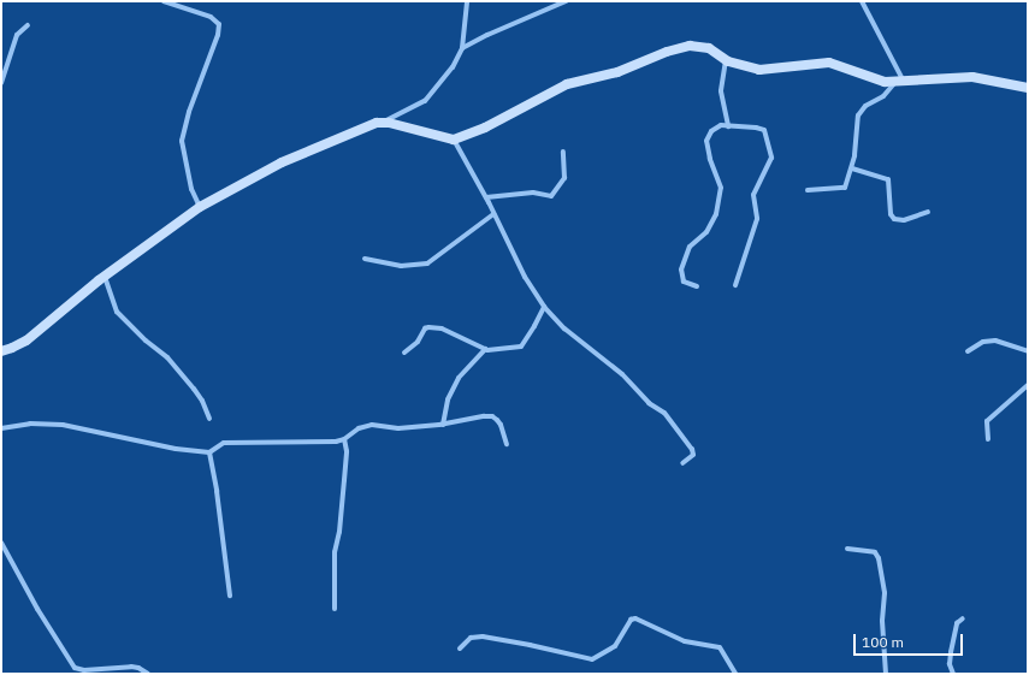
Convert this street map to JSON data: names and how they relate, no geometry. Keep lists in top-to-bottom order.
{
  "scale_bar": "100 m"
}
